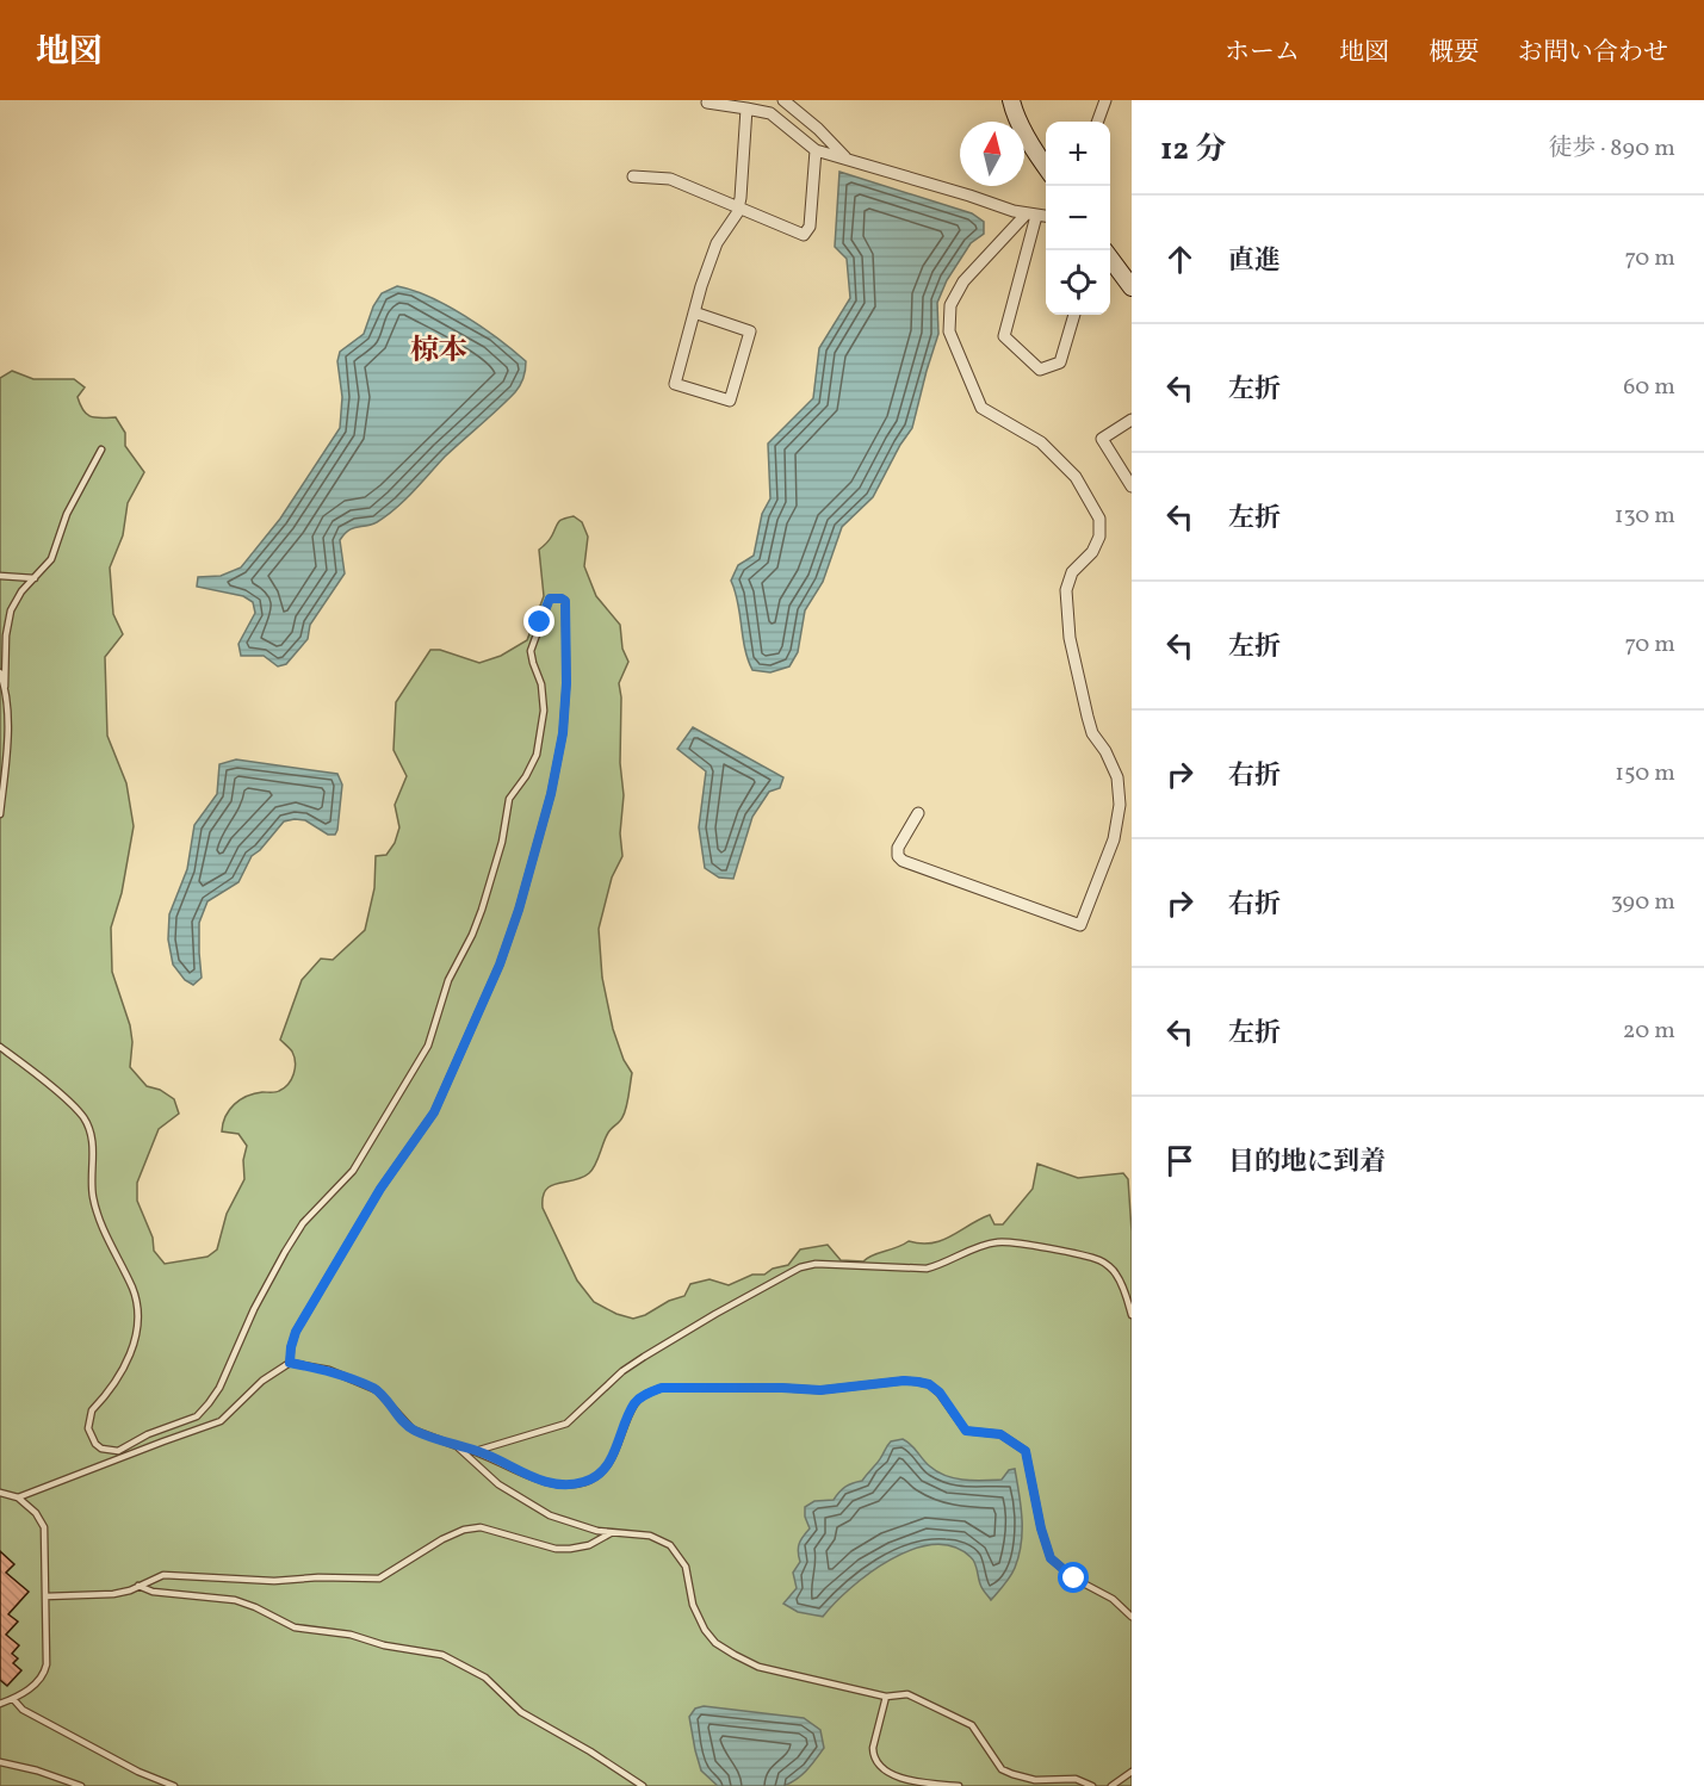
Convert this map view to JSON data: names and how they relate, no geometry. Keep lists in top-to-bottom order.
{
  "districts": ["椋本"],
  "north": "top",
  "page": {
    "header": "地図",
    "nav": [
      "ホーム",
      "地図",
      "概要",
      "お問い合わせ"
    ],
    "heading": ["12 分", "徒歩 · 890 m"],
    "map_buttons": ["+", "−"],
    "list": [
      ["直進", "70 m"],
      ["左折", "60 m"],
      ["左折", "130 m"],
      ["左折", "70 m"],
      ["右折", "150 m"],
      ["右折", "390 m"],
      ["左折", "20 m"],
      "目的地に到着"
    ]
  }
}
